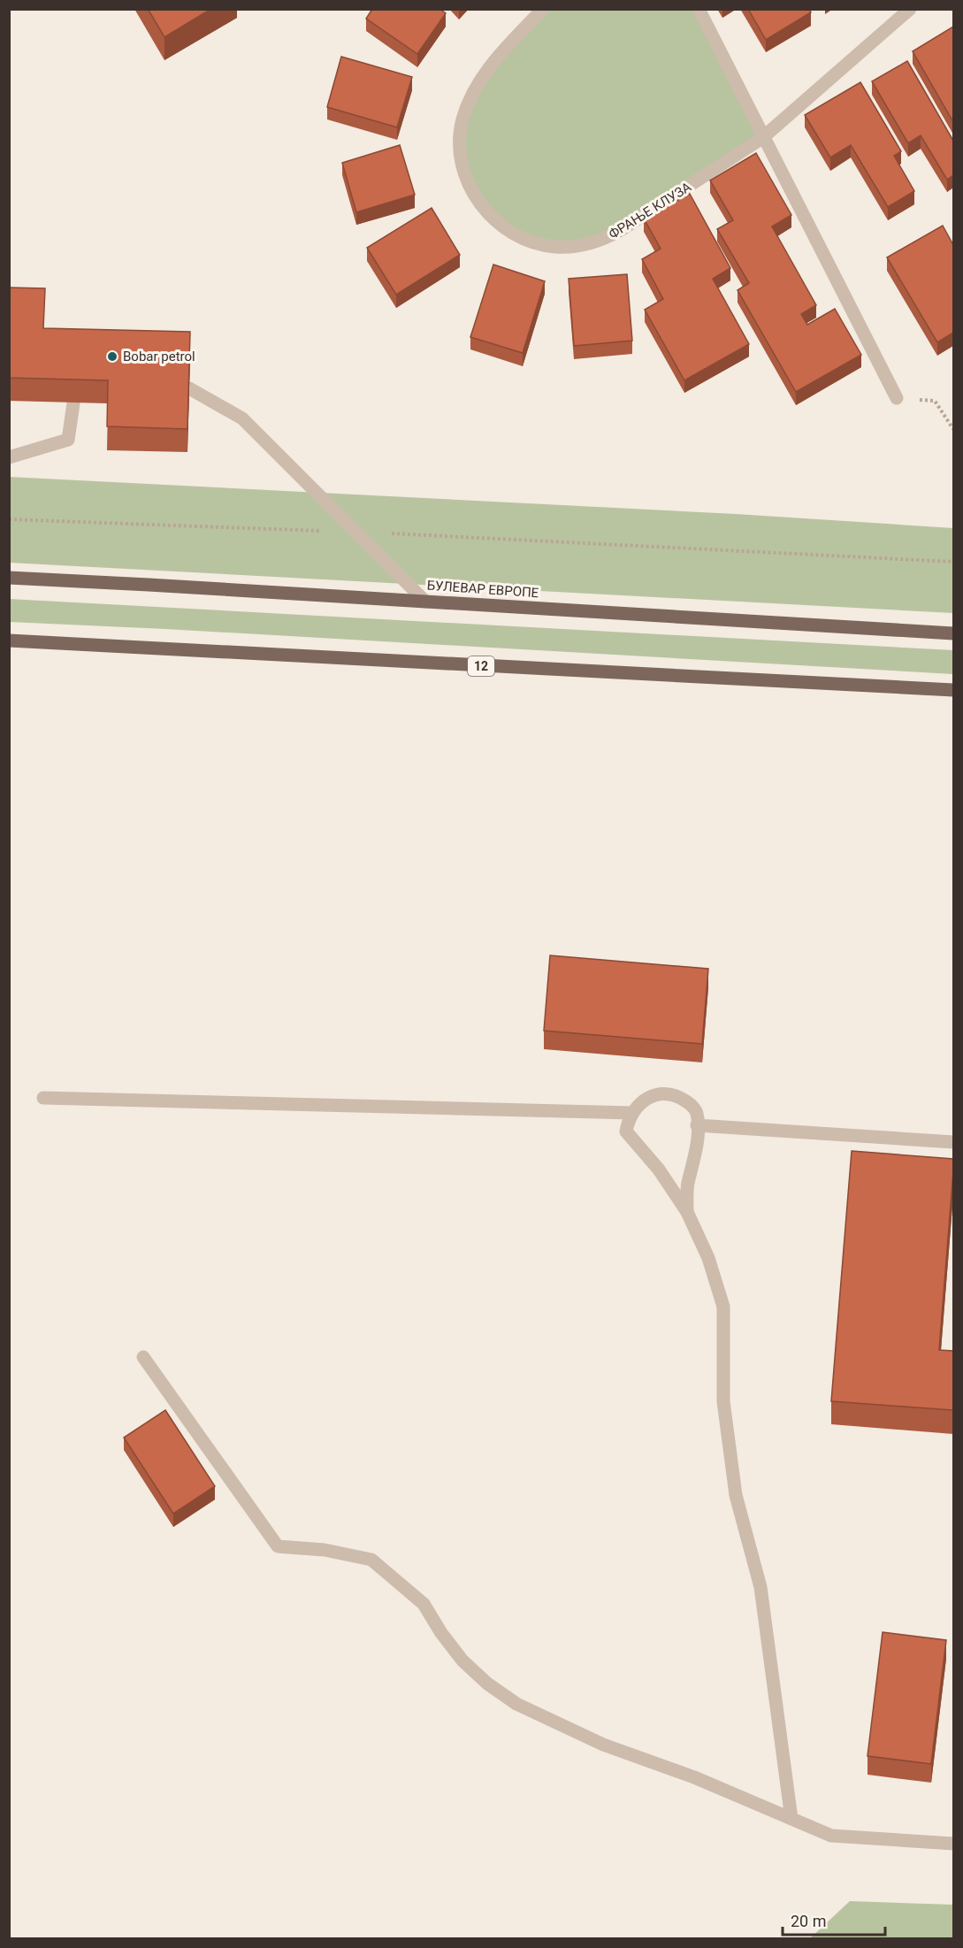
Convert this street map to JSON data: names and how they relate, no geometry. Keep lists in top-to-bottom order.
{
  "streets": {
    "main road": ["БУЛЕВАР ЕВРОПЕ", "12"],
    "street": ["ФРАЊЕ КЛУЗА"]
  },
  "places": ["Bobar petrol"],
  "scale_bar": "20 m"
}
